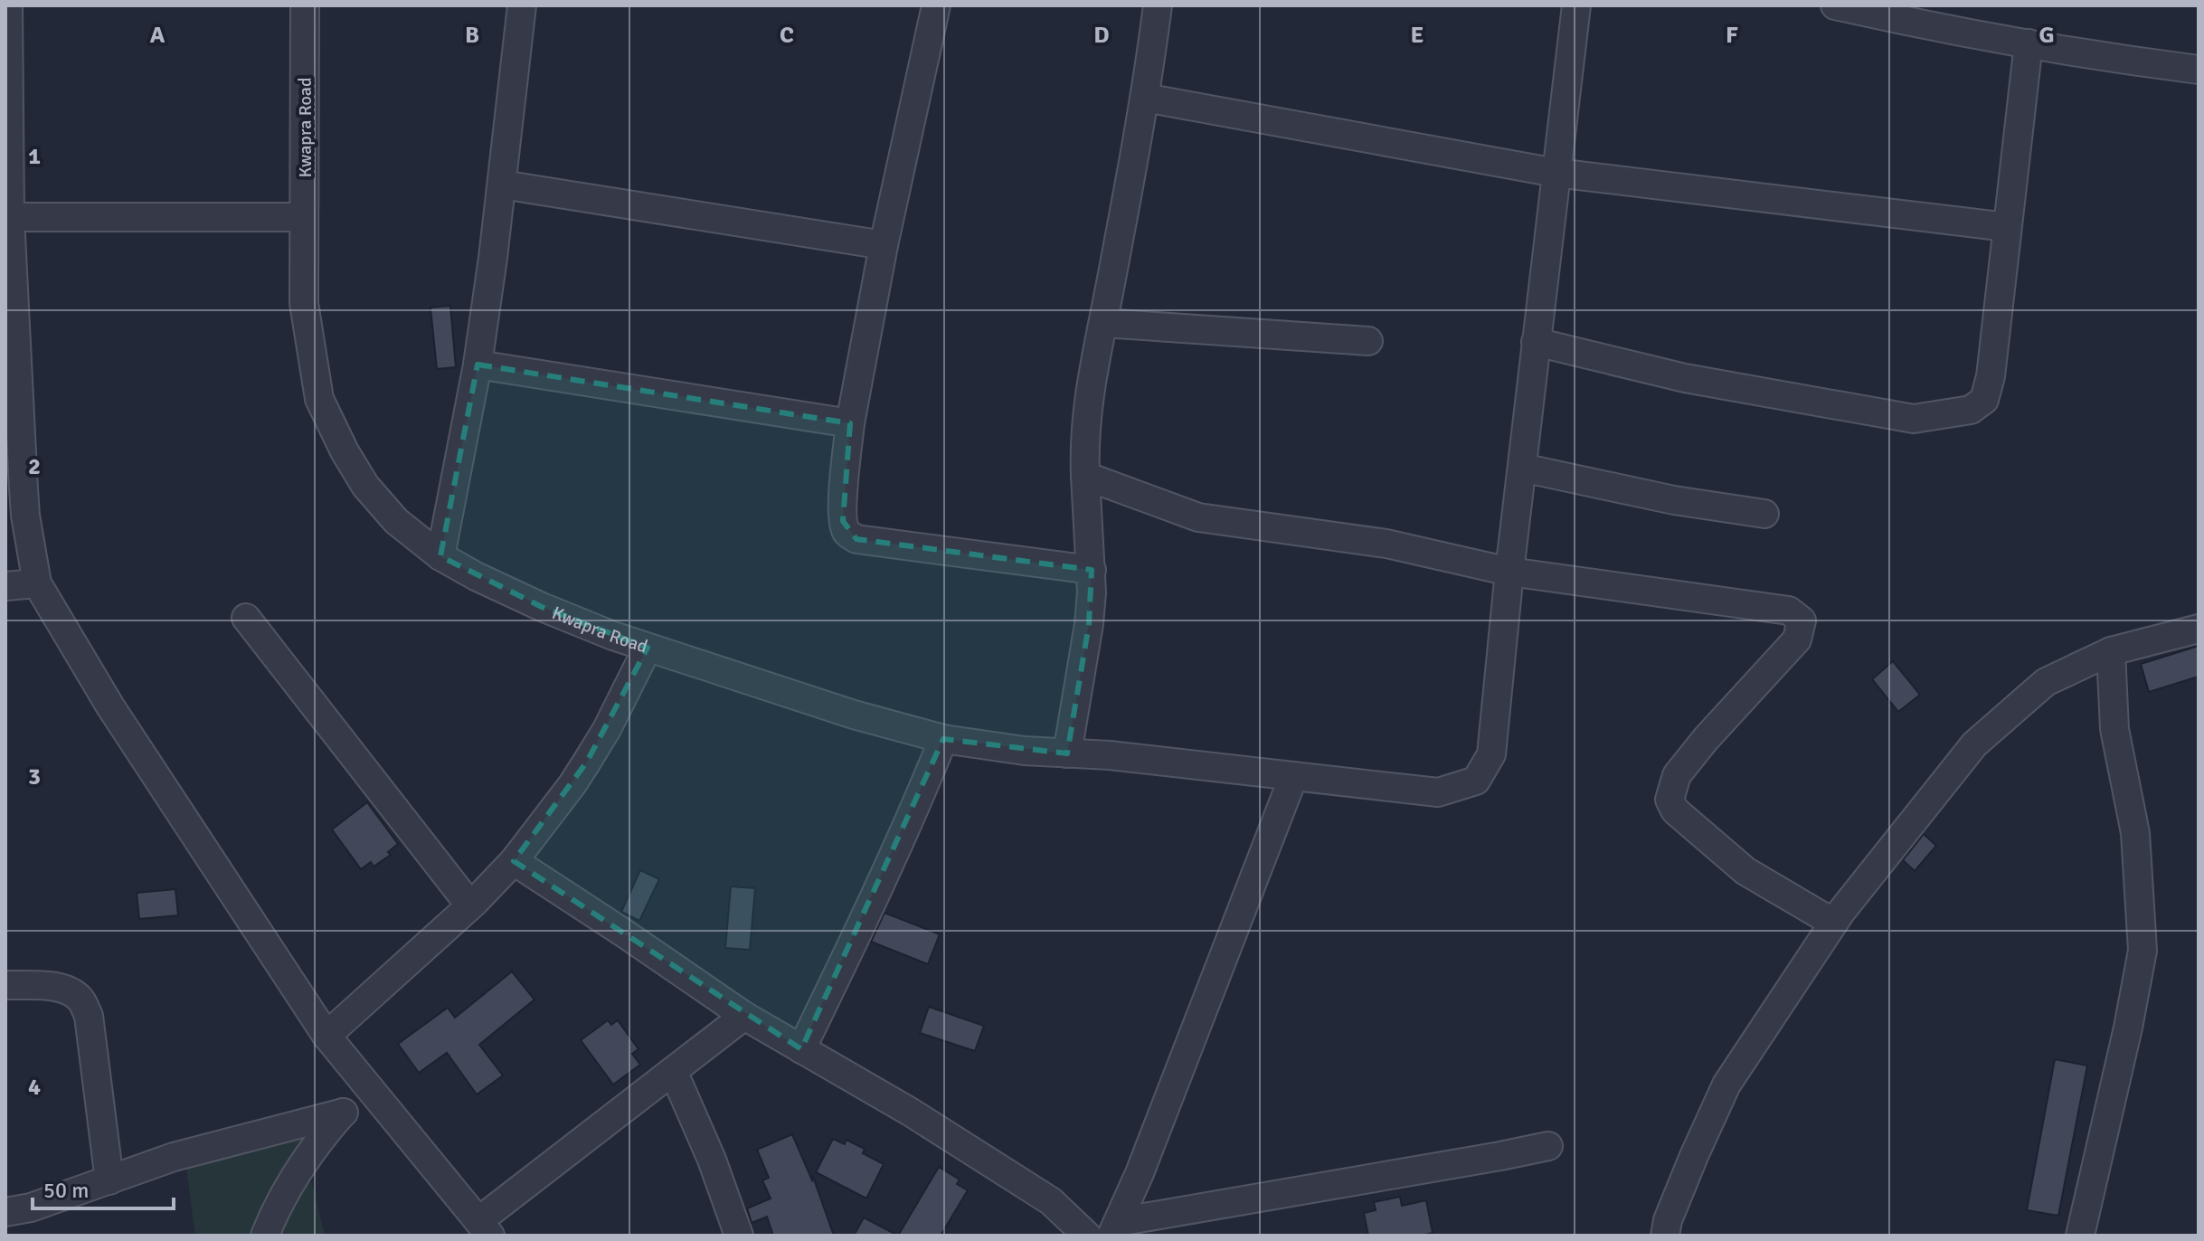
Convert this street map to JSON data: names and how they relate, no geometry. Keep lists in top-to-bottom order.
{
  "streets": {
    "street": ["Kwapra Road"]
  },
  "scale_bar": "50 m",
  "grid": {
    "columns": [
      "A",
      "B",
      "C",
      "D",
      "E",
      "F",
      "G"
    ],
    "rows": [
      "1",
      "2",
      "3",
      "4"
    ]
  }
}
